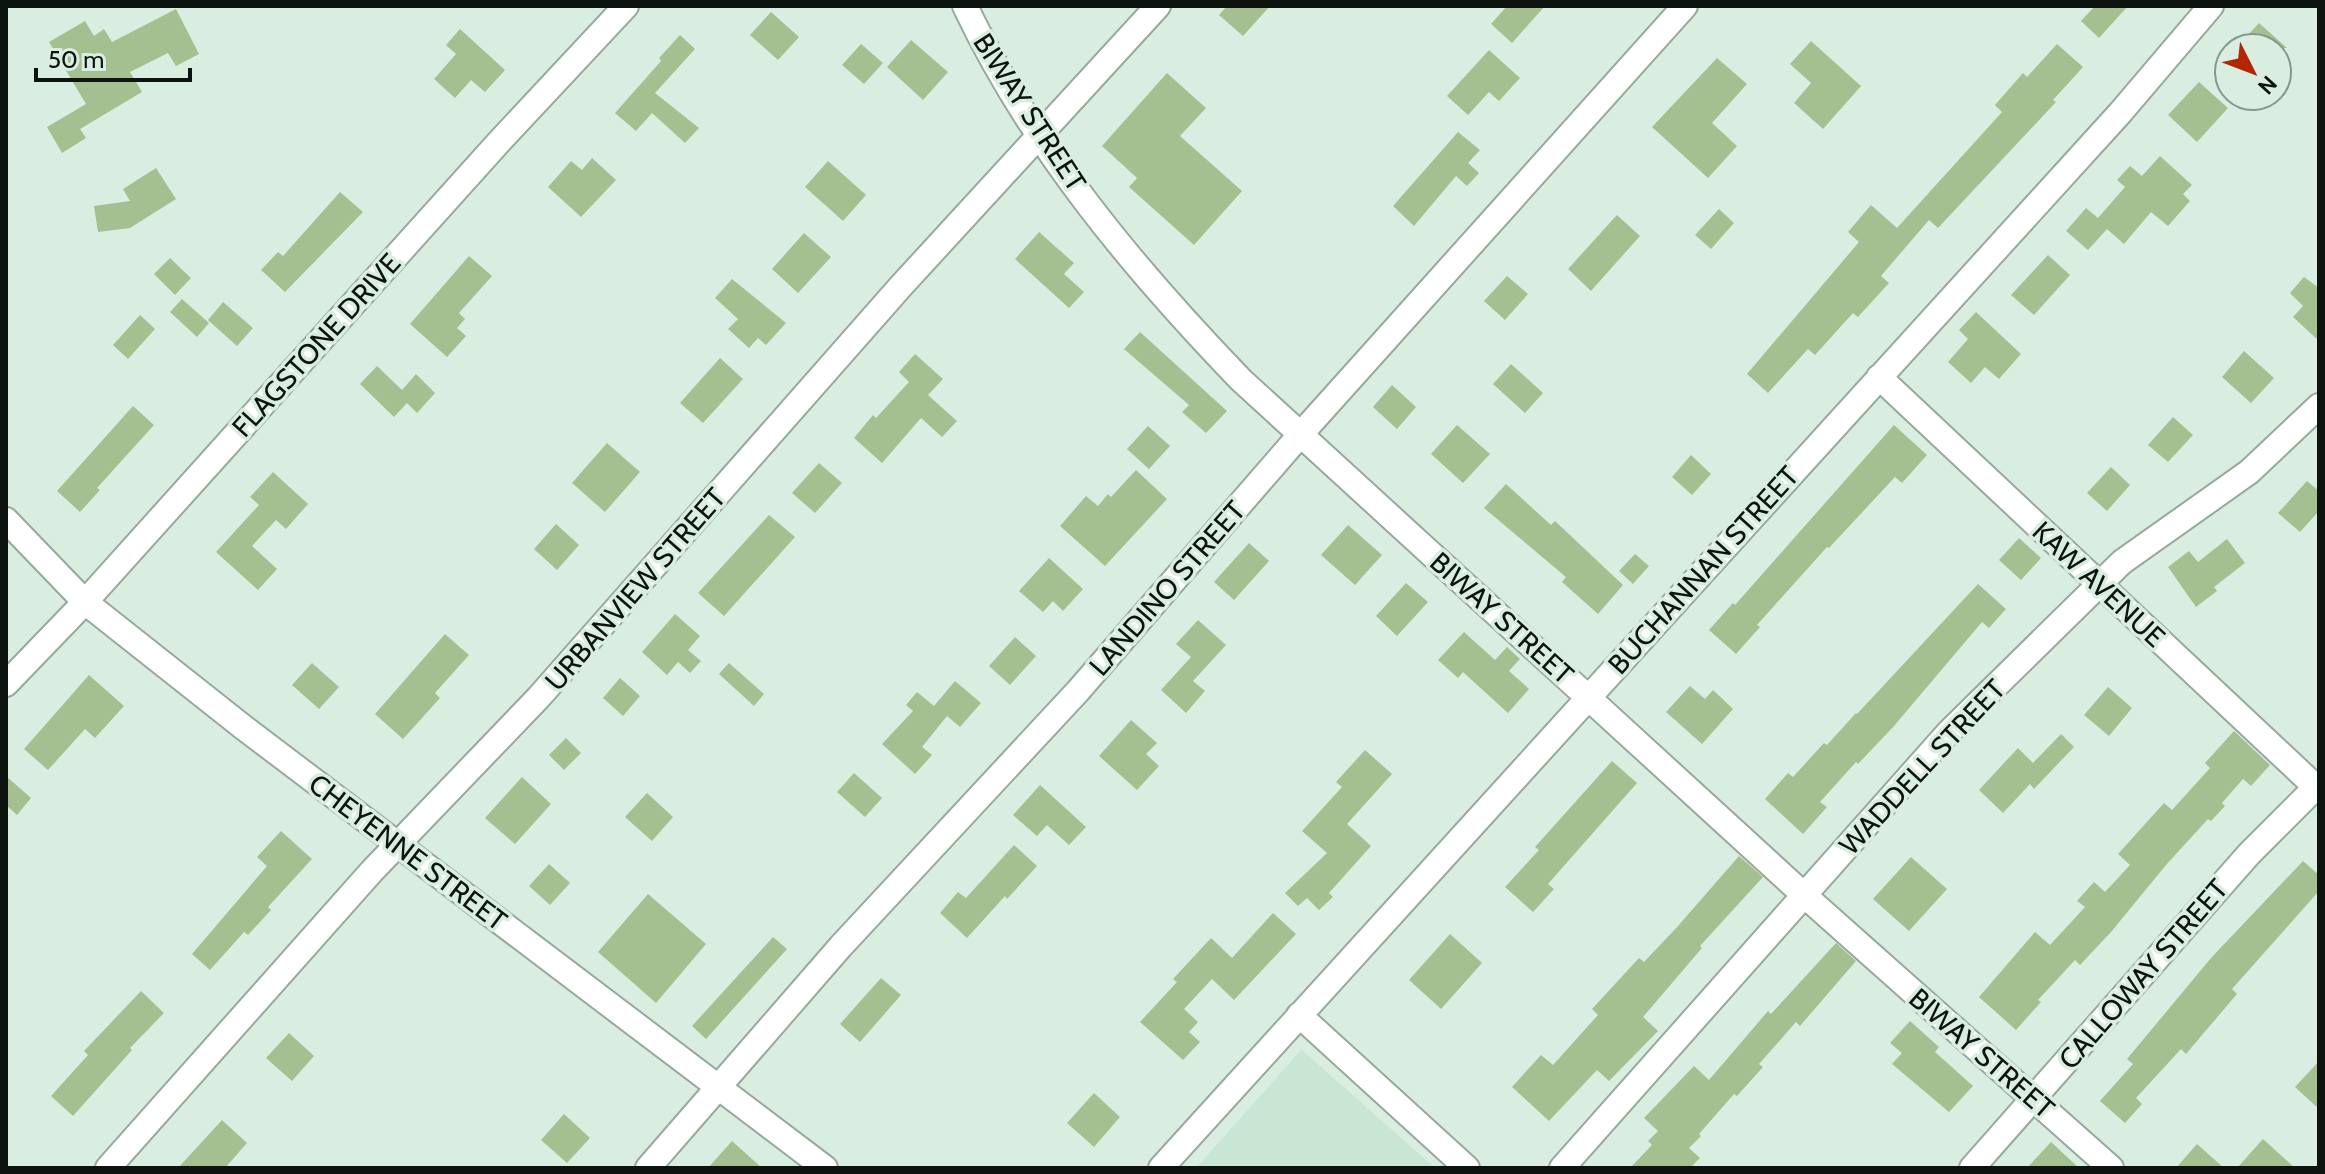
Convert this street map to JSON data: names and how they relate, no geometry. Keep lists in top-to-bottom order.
{
  "streets": {
    "street": [
      "BIWAY STREET",
      "FLAGSTONE DRIVE",
      "BUCHANNAN STREET",
      "KAW AVENUE",
      "LANDINO STREET",
      "URBANVIEW STREET",
      "WADDELL STREET",
      "CHEYENNE STREET",
      "CALLOWAY STREET"
    ]
  },
  "crossings": [
    ["BIWAY STREET", "BUCHANNAN STREET"],
    ["BIWAY STREET", "LANDINO STREET"],
    ["BIWAY STREET", "URBANVIEW STREET"],
    ["BIWAY STREET", "WADDELL STREET"],
    ["BIWAY STREET", "CALLOWAY STREET"],
    ["FLAGSTONE DRIVE", "CHEYENNE STREET"],
    ["BUCHANNAN STREET", "KAW AVENUE"],
    ["KAW AVENUE", "WADDELL STREET"],
    ["KAW AVENUE", "CALLOWAY STREET"],
    ["LANDINO STREET", "CHEYENNE STREET"],
    ["URBANVIEW STREET", "CHEYENNE STREET"]
  ],
  "scale_bar": "50 m",
  "north": "bottom right"
}
